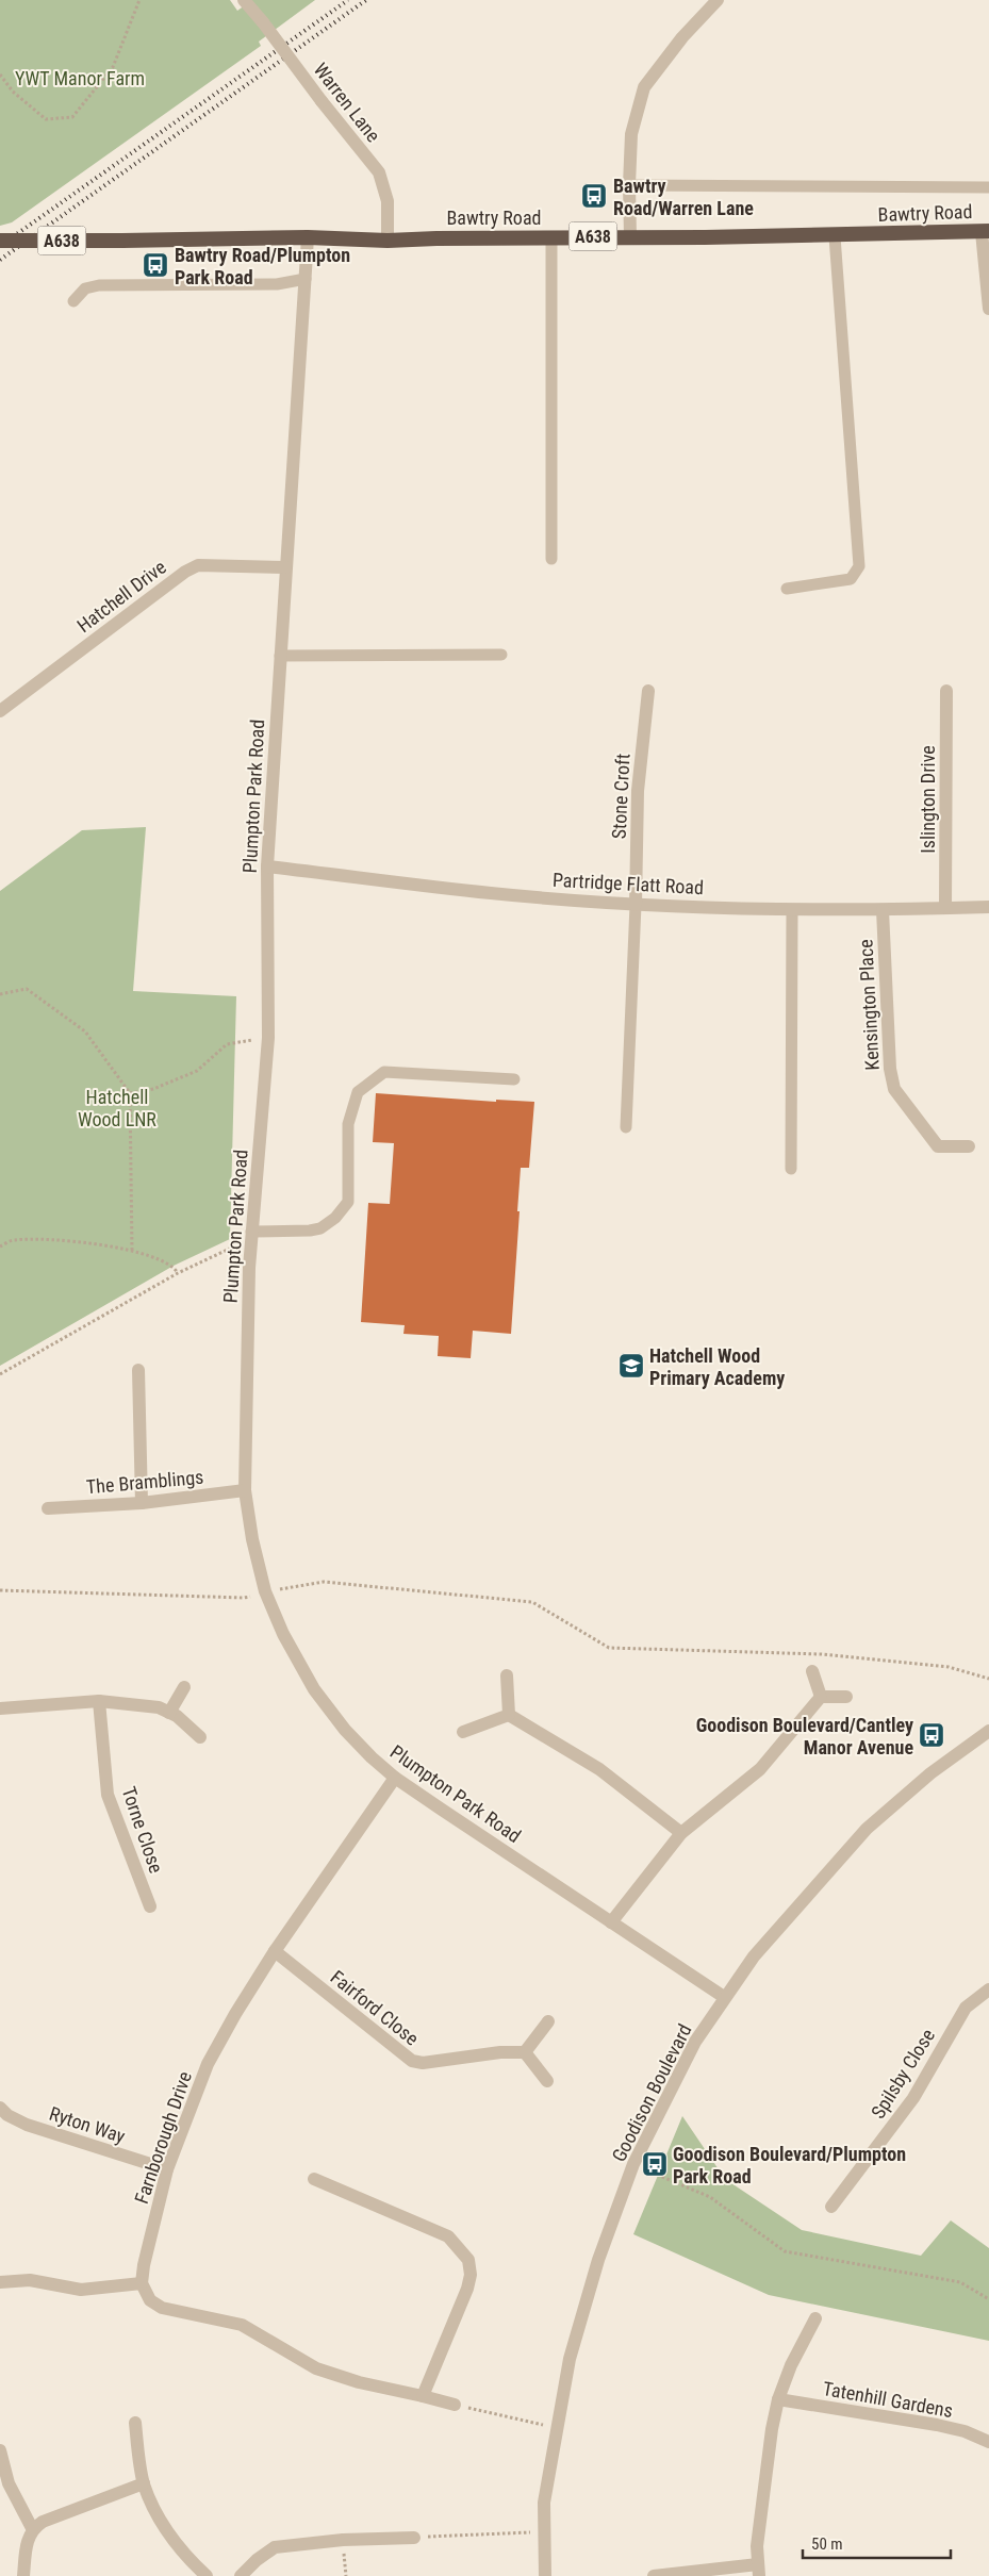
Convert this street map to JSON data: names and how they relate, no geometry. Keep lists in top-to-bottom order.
{
  "streets": {
    "highway": ["Bawtry Road", "A638"],
    "street": [
      "Warren Lane",
      "Hatchell Drive",
      "Plumpton Park Road",
      "Stone Croft",
      "Islington Drive",
      "Partridge Flatt Road",
      "Kensington Place",
      "The Bramblings",
      "Torne Close",
      "Fairford Close",
      "Spilsby Close",
      "Goodison Boulevard",
      "Ryton Way",
      "Farnborough Drive",
      "Tatenhill Gardens"
    ]
  },
  "crossings": [
    ["Warren Lane", "Bawtry Road"],
    ["Bawtry Road", "Plumpton Park Road"],
    ["Hatchell Drive", "Plumpton Park Road"],
    ["Plumpton Park Road", "Partridge Flatt Road"],
    ["Plumpton Park Road", "The Bramblings"],
    ["Plumpton Park Road", "Goodison Boulevard"],
    ["Plumpton Park Road", "Farnborough Drive"],
    ["Stone Croft", "Partridge Flatt Road"],
    ["Islington Drive", "Partridge Flatt Road"],
    ["Partridge Flatt Road", "Kensington Place"],
    ["Fairford Close", "Farnborough Drive"],
    ["Ryton Way", "Farnborough Drive"]
  ],
  "parks": ["YWT Manor Farm", "Hatchell Wood LNR"],
  "places": {
    "bus stop": [
      "Bawtry Road/Warren Lane",
      "Bawtry Road/Plumpton Park Road",
      "Goodison Boulevard/Cantley Manor Avenue",
      "Goodison Boulevard/Plumpton Park Road"
    ],
    "school or university": ["Hatchell Wood Primary Academy"]
  },
  "scale_bar": "50 m"
}
